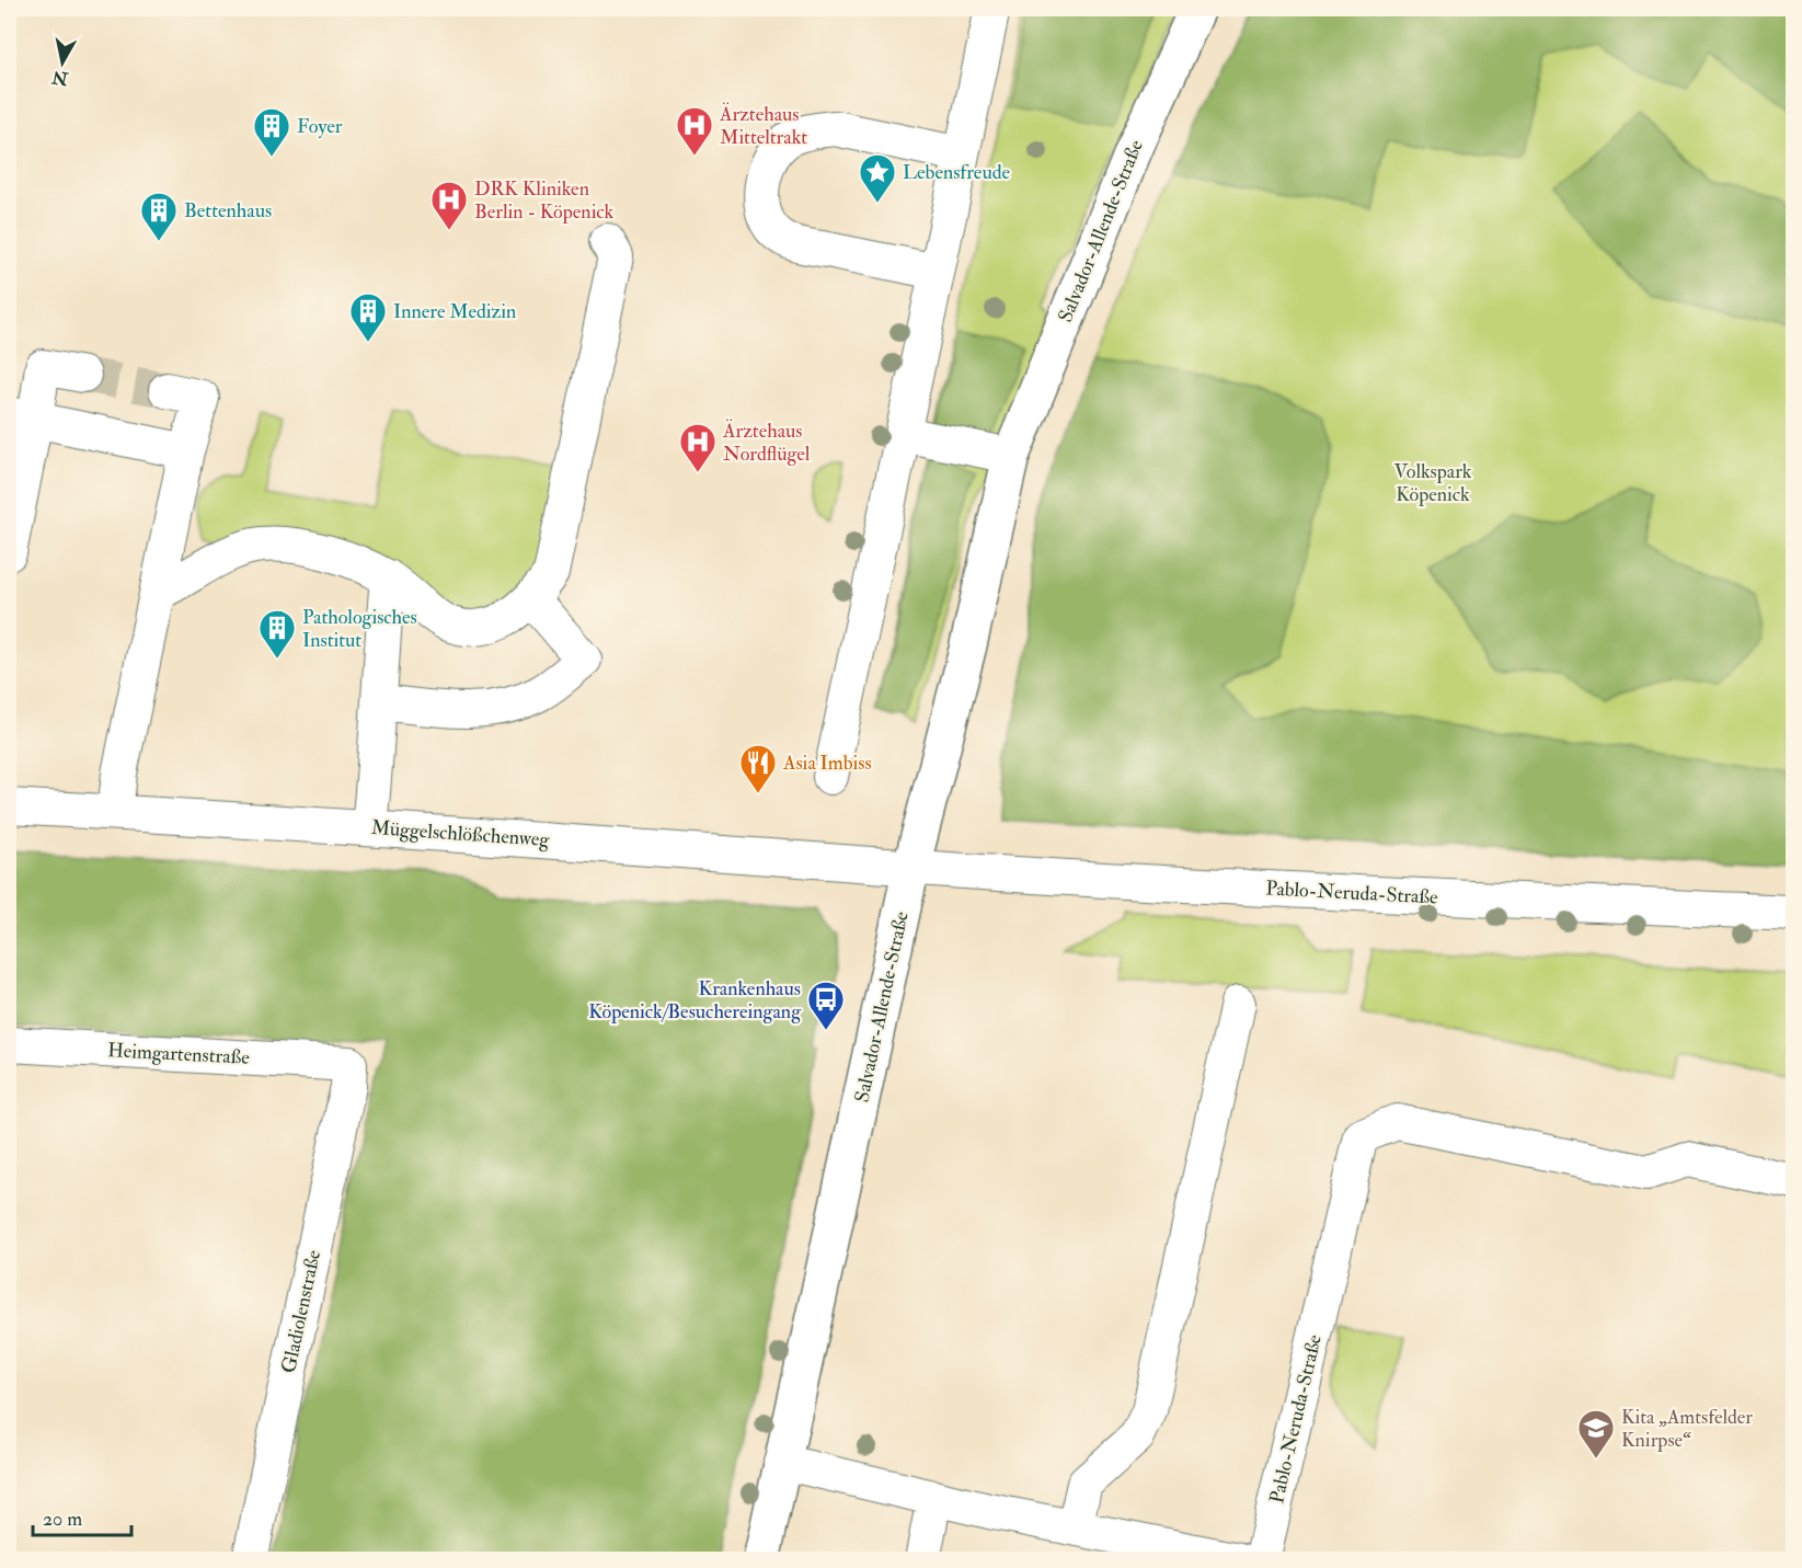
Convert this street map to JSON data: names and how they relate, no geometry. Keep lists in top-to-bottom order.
{
  "streets": {
    "main road": ["Salvador-Allende-Straße"],
    "street": [
      "Müggelschlößchenweg",
      "Pablo-Neruda-Straße",
      "Heimgartenstraße",
      "Gladiolenstraße"
    ]
  },
  "crossings": [
    ["Salvador-Allende-Straße", "Müggelschlößchenweg"],
    ["Salvador-Allende-Straße", "Pablo-Neruda-Straße"],
    ["Müggelschlößchenweg", "Pablo-Neruda-Straße"],
    ["Heimgartenstraße", "Gladiolenstraße"]
  ],
  "parks": ["Volkspark Köpenick"],
  "places": {
    "hospital": ["Ärztehaus Mitteltrakt", "DRK Kliniken Berlin - Köpenick", "Ärztehaus Nordflügel"],
    "building": [
      "Foyer",
      "Bettenhaus",
      "Innere Medizin",
      "Pathologisches Institut"
    ],
    "place": ["Lebensfreude"],
    "restaurant": ["Asia Imbiss"],
    "bus stop": ["Krankenhaus Köpenick/Besuchereingang"],
    "school or university": ["Kita „Amtsfelder Knirpse“"]
  },
  "scale_bar": "20 m",
  "north": "bottom"
}
